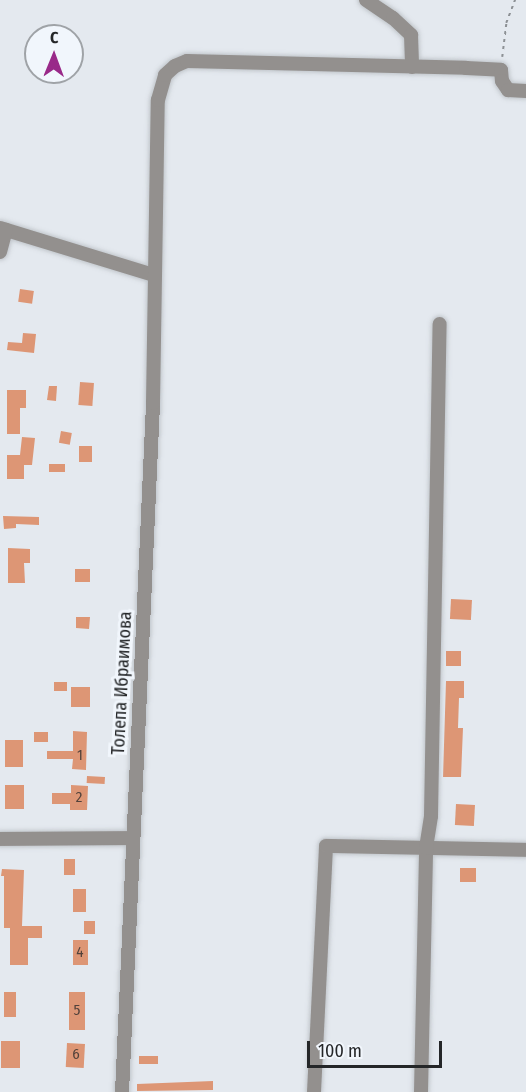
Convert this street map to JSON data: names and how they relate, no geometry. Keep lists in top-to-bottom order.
{
  "streets": {
    "street": ["Толепа Ибраимова"]
  },
  "house_numbers": [
    "1",
    "2",
    "4",
    "5",
    "6"
  ],
  "scale_bar": "100 m",
  "north": "top"
}
